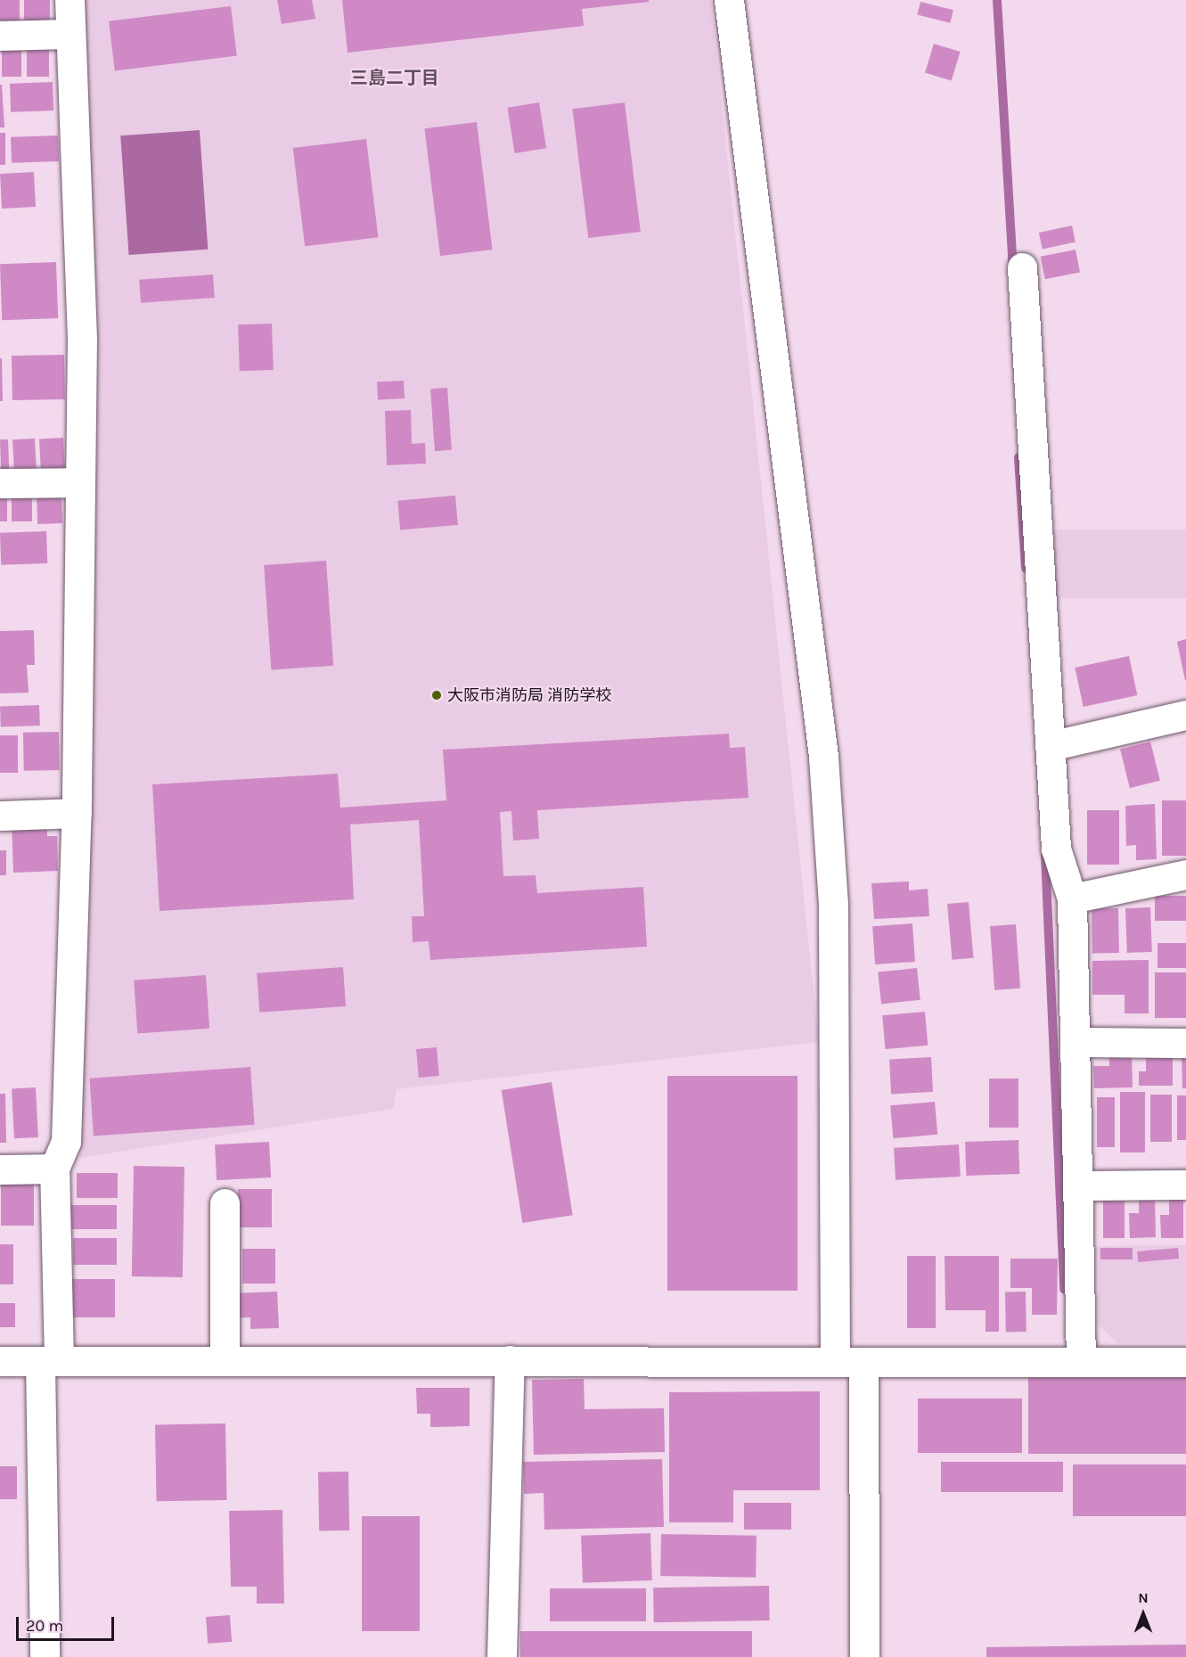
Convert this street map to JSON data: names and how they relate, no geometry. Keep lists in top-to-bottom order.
{
  "districts": ["三島二丁目"],
  "places": ["大阪市消防局 消防学校"],
  "scale_bar": "20 m",
  "north": "top"
}
